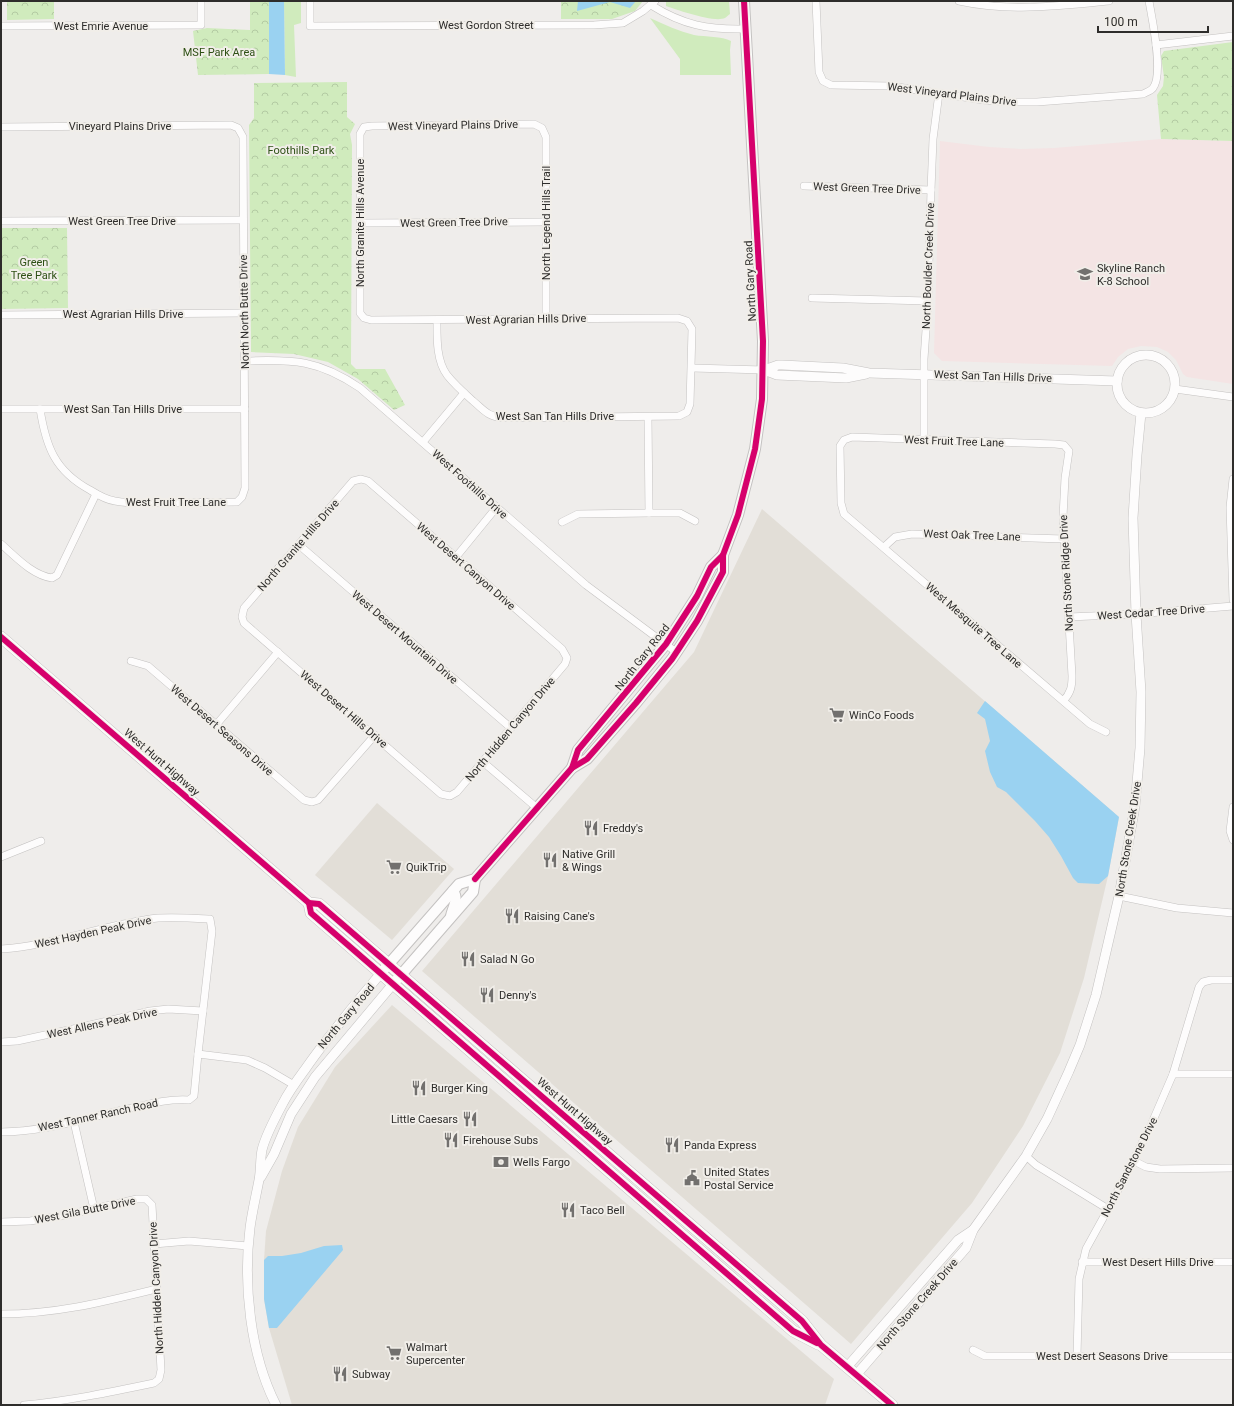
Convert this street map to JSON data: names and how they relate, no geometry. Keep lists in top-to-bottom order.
{
  "streets": {
    "main road": ["North Gary Road", "West Hunt Highway"],
    "street": [
      "West Gordon Street",
      "West Emrie Avenue",
      "West Vineyard Plains Drive",
      "Vineyard Plains Drive",
      "West Green Tree Drive",
      "North Granite Hills Avenue",
      "North Legend Hills Trail",
      "North Boulder Creek Drive",
      "North North Butte Drive",
      "West Agrarian Hills Drive",
      "West San Tan Hills Drive",
      "West Fruit Tree Lane",
      "West Foothills Drive",
      "West Oak Tree Lane",
      "North Granite Hills Drive",
      "West Desert Canyon Drive",
      "North Stone Ridge Drive",
      "West Cedar Tree Drive",
      "West Mesquite Tree Lane",
      "West Desert Mountain Drive",
      "West Desert Hills Drive",
      "North Hidden Canyon Drive",
      "West Desert Seasons Drive",
      "North Stone Creek Drive",
      "West Hayden Peak Drive",
      "West Allens Peak Drive",
      "West Tanner Ranch Road",
      "North Sandstone Drive",
      "West Gila Butte Drive"
    ]
  },
  "crossings": [
    ["West Vineyard Plains Drive", "North Granite Hills Avenue"],
    ["West Vineyard Plains Drive", "North Legend Hills Trail"],
    ["West Vineyard Plains Drive", "North Boulder Creek Drive"],
    ["Vineyard Plains Drive", "North North Butte Drive"],
    ["West Green Tree Drive", "North Granite Hills Avenue"],
    ["West Green Tree Drive", "North Legend Hills Trail"],
    ["West Green Tree Drive", "North Boulder Creek Drive"],
    ["West Green Tree Drive", "North North Butte Drive"],
    ["North Granite Hills Avenue", "West Agrarian Hills Drive"],
    ["North Legend Hills Trail", "West Agrarian Hills Drive"],
    ["North Boulder Creek Drive", "West San Tan Hills Drive"],
    ["North Boulder Creek Drive", "West Fruit Tree Lane"],
    ["North Gary Road", "West San Tan Hills Drive"],
    ["North Gary Road", "West Foothills Drive"],
    ["North Gary Road", "West Hunt Highway"],
    ["North North Butte Drive", "West Agrarian Hills Drive"],
    ["North North Butte Drive", "West San Tan Hills Drive"],
    ["North North Butte Drive", "West Fruit Tree Lane"],
    ["North North Butte Drive", "West Foothills Drive"],
    ["West Agrarian Hills Drive", "West San Tan Hills Drive"],
    ["West San Tan Hills Drive", "West Fruit Tree Lane"],
    ["West San Tan Hills Drive", "North Stone Creek Drive"],
    ["West Fruit Tree Lane", "North Stone Ridge Drive"],
    ["West Fruit Tree Lane", "West Mesquite Tree Lane"],
    ["West Oak Tree Lane", "North Stone Ridge Drive"],
    ["West Oak Tree Lane", "West Mesquite Tree Lane"],
    ["North Granite Hills Drive", "West Desert Canyon Drive"],
    ["North Granite Hills Drive", "West Desert Mountain Drive"],
    ["North Granite Hills Drive", "West Desert Hills Drive"],
    ["West Desert Canyon Drive", "North Hidden Canyon Drive"],
    ["North Stone Ridge Drive", "West Cedar Tree Drive"],
    ["North Stone Ridge Drive", "West Mesquite Tree Lane"],
    ["West Cedar Tree Drive", "North Stone Creek Drive"],
    ["West Desert Mountain Drive", "North Hidden Canyon Drive"],
    ["West Desert Hills Drive", "North Hidden Canyon Drive"],
    ["West Desert Hills Drive", "West Desert Seasons Drive"],
    ["West Desert Hills Drive", "North Sandstone Drive"],
    ["North Hidden Canyon Drive", "West Gila Butte Drive"],
    ["West Desert Seasons Drive", "North Sandstone Drive"],
    ["West Hunt Highway", "North Stone Creek Drive"],
    ["West Hayden Peak Drive", "West Allens Peak Drive"]
  ],
  "parks": ["MSF Park Area", "Foothills Park", "Green Tree Park"],
  "places": {
    "school or university": ["Skyline Ranch K-8 School"],
    "supermarket": ["WinCo Foods", "QuikTrip", "Walmart Supercenter"],
    "restaurant": [
      "Freddy's",
      "Native Grill & Wings",
      "Raising Cane's",
      "Salad N Go",
      "Denny's",
      "Burger King",
      "Little Caesars",
      "Firehouse Subs",
      "Panda Express",
      "Taco Bell",
      "Subway"
    ],
    "bank": ["Wells Fargo"],
    "public building": ["United States Postal Service"]
  },
  "scale_bar": "100 m"
}
